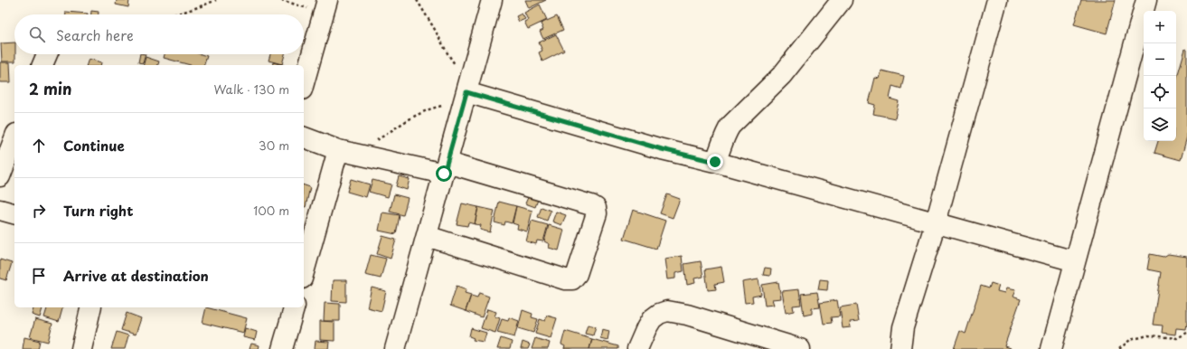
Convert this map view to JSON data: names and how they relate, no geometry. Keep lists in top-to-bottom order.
{
  "page": {
    "map_buttons": ["+", "−"],
    "search": "Search here",
    "heading": ["2 min", "Walk · 130 m"],
    "list": [
      ["Continue", "30 m"],
      ["Turn right", "100 m"],
      "Arrive at destination"
    ]
  }
}
